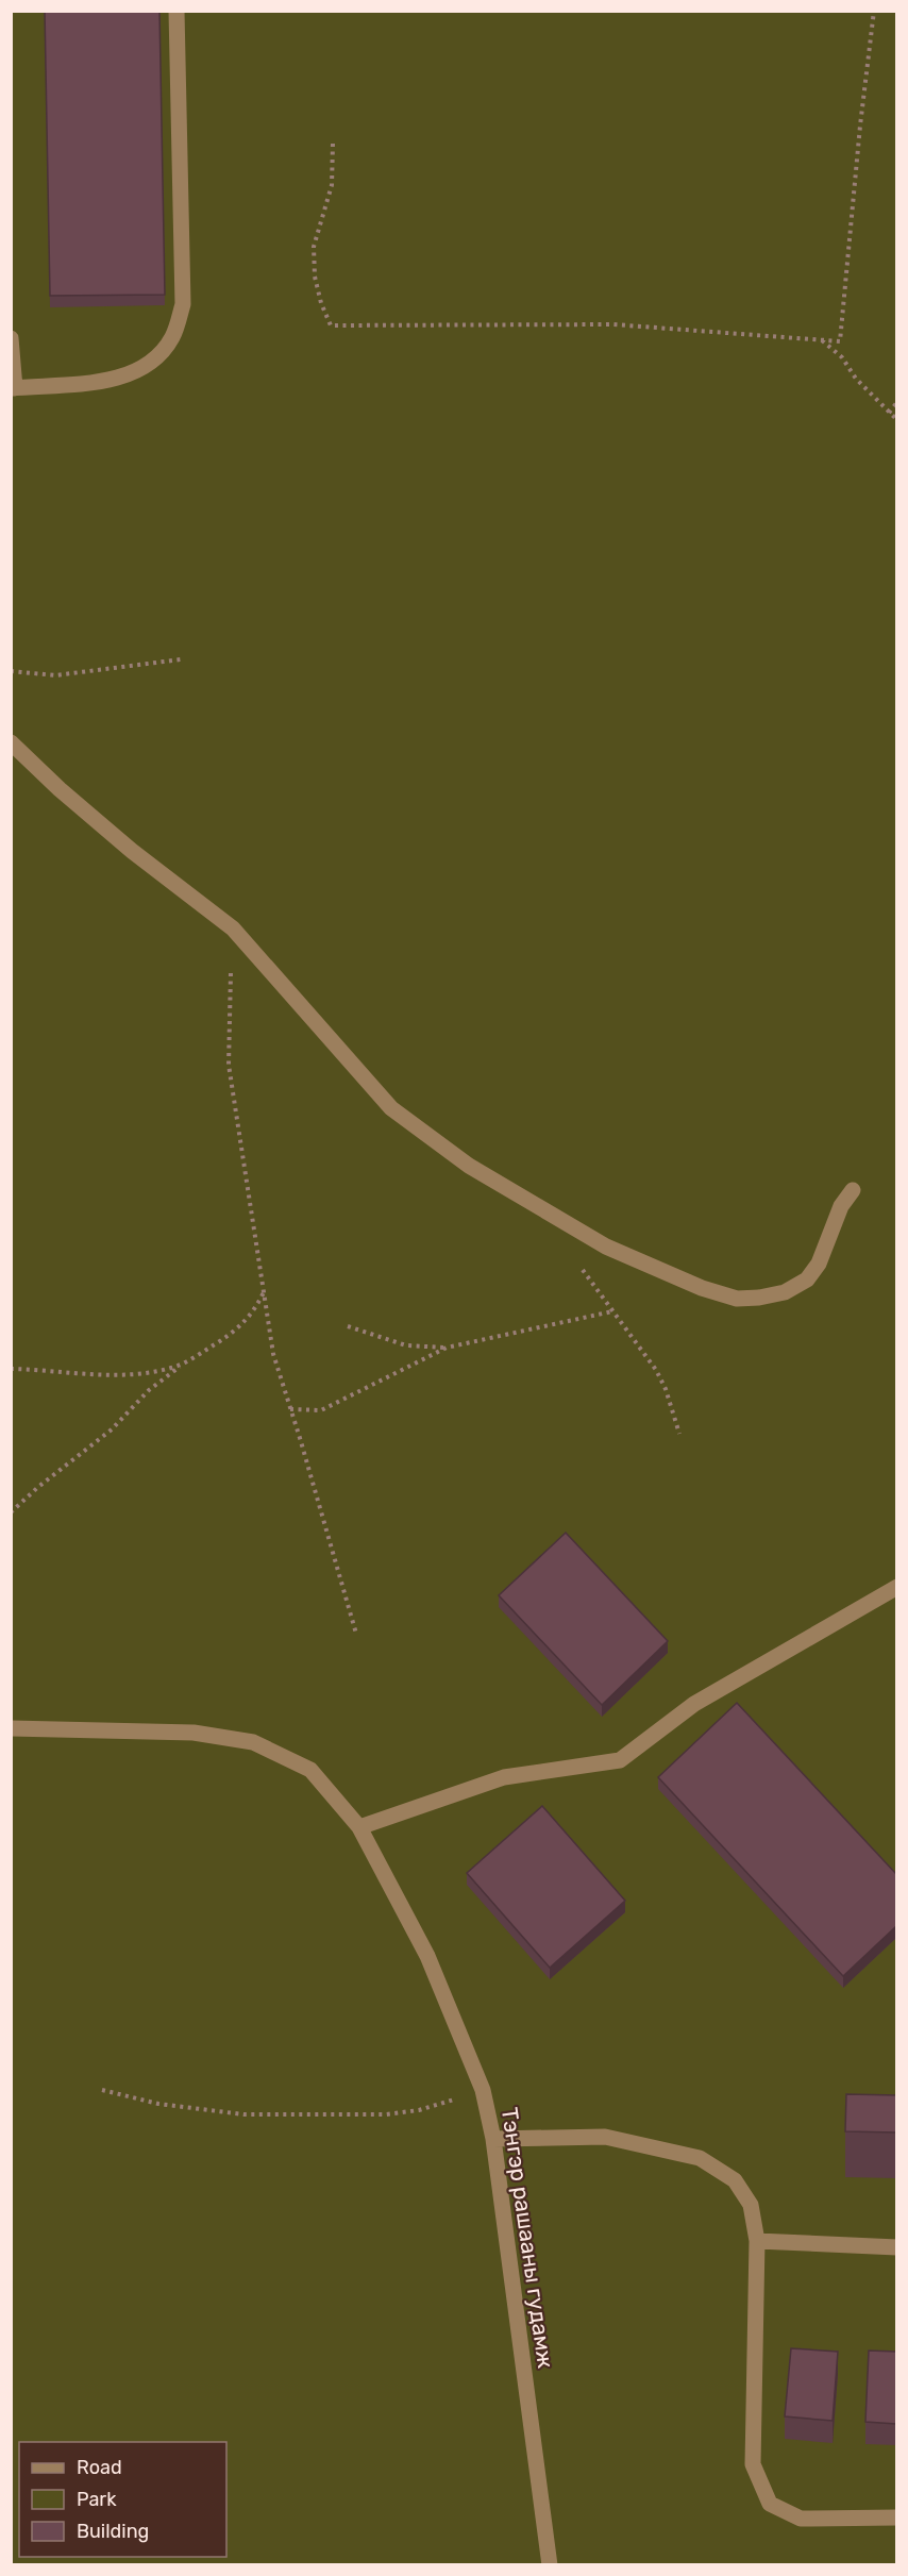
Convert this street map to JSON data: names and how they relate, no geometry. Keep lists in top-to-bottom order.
{
  "streets": {
    "street": ["Тэнгэр рашааны гудамж"]
  },
  "legend": ["Road", "Park", "Building"]
}
